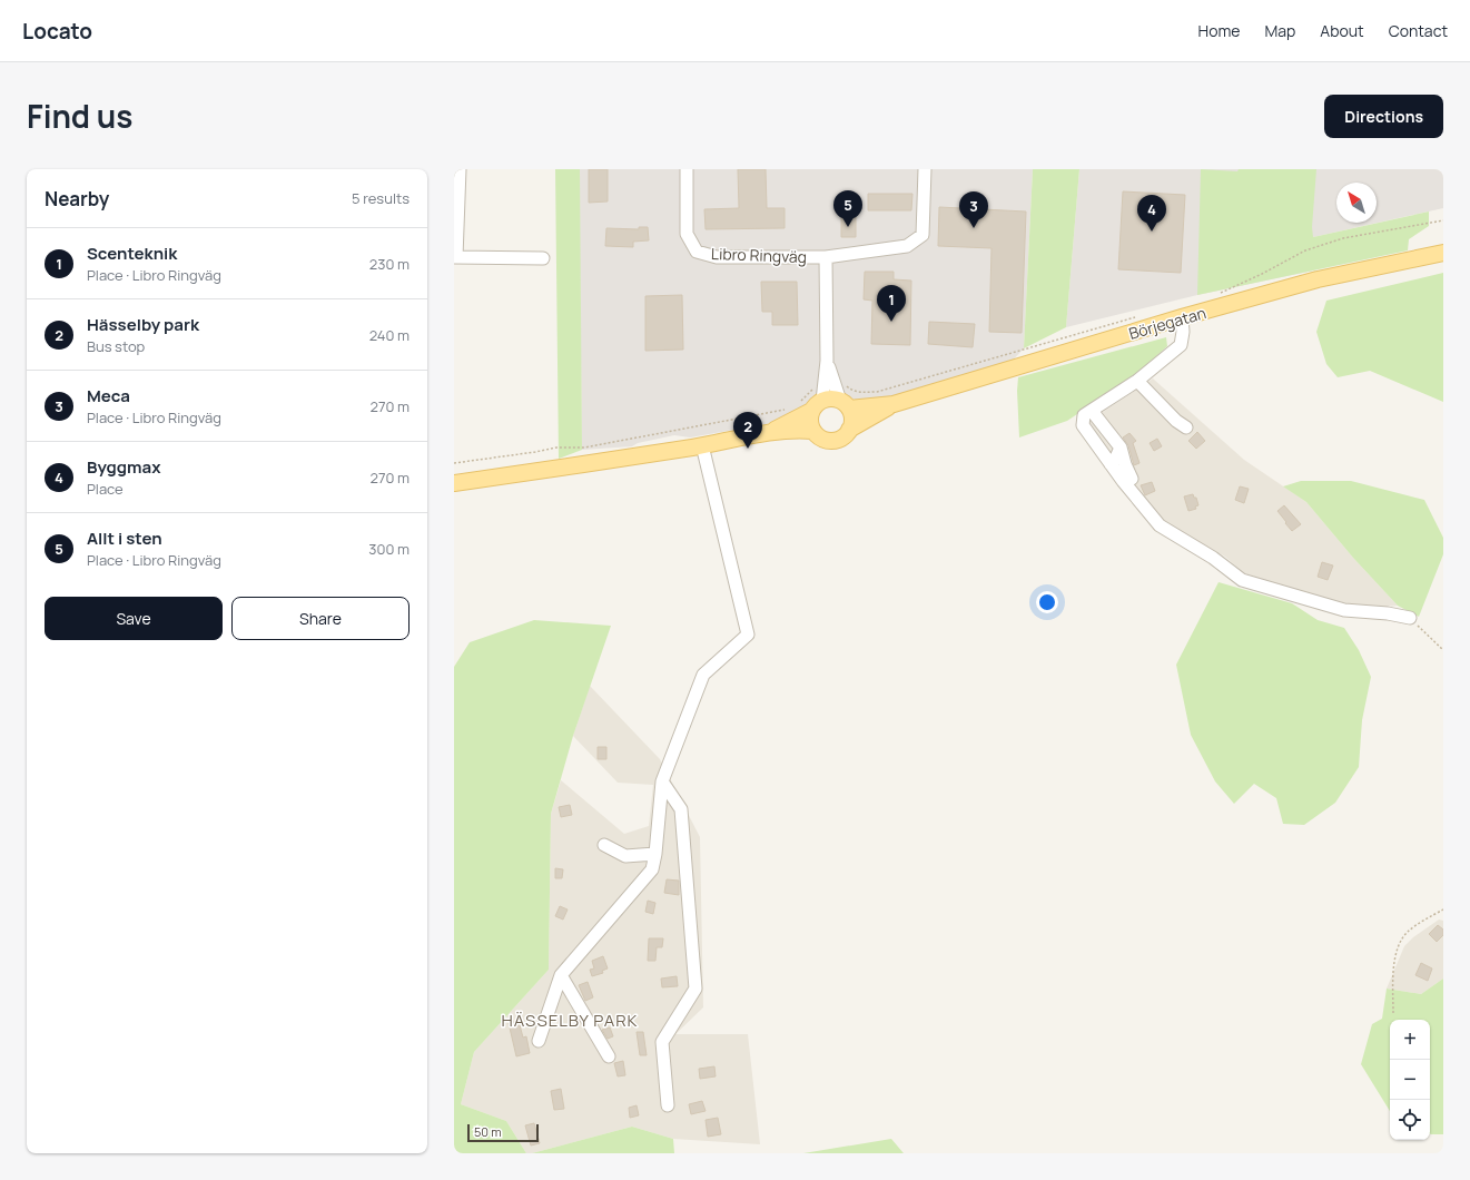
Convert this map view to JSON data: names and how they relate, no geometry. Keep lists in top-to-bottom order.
{
  "streets": {
    "main road": ["Börjegatan"],
    "street": ["Libro Ringväg"]
  },
  "districts": ["HÄSSELBY PARK"],
  "scale_bar": "50 m",
  "north": "top left",
  "page": {
    "header": "Locato",
    "nav": [
      "Home",
      "Map",
      "About",
      "Contact"
    ],
    "title": "Find us",
    "buttons": [
      "Directions",
      ["Save", "Share"]
    ],
    "heading": ["Nearby", "5 results"],
    "pins": [
      "5",
      "3",
      "4",
      "1",
      "2"
    ],
    "list": [
      {
        "mark": "1",
        "name": "Scenteknik",
        "note": "Place · Libro Ringväg",
        "value": "230 m"
      },
      {
        "mark": "2",
        "name": "Hässelby park",
        "note": "Bus stop",
        "value": "240 m"
      },
      {
        "mark": "3",
        "name": "Meca",
        "note": "Place · Libro Ringväg",
        "value": "270 m"
      },
      {
        "mark": "4",
        "name": "Byggmax",
        "note": "Place",
        "value": "270 m"
      },
      {
        "mark": "5",
        "name": "Allt i sten",
        "note": "Place · Libro Ringväg",
        "value": "300 m"
      }
    ],
    "map_buttons": ["+", "−"],
    "scale": "50 m"
  }
}
